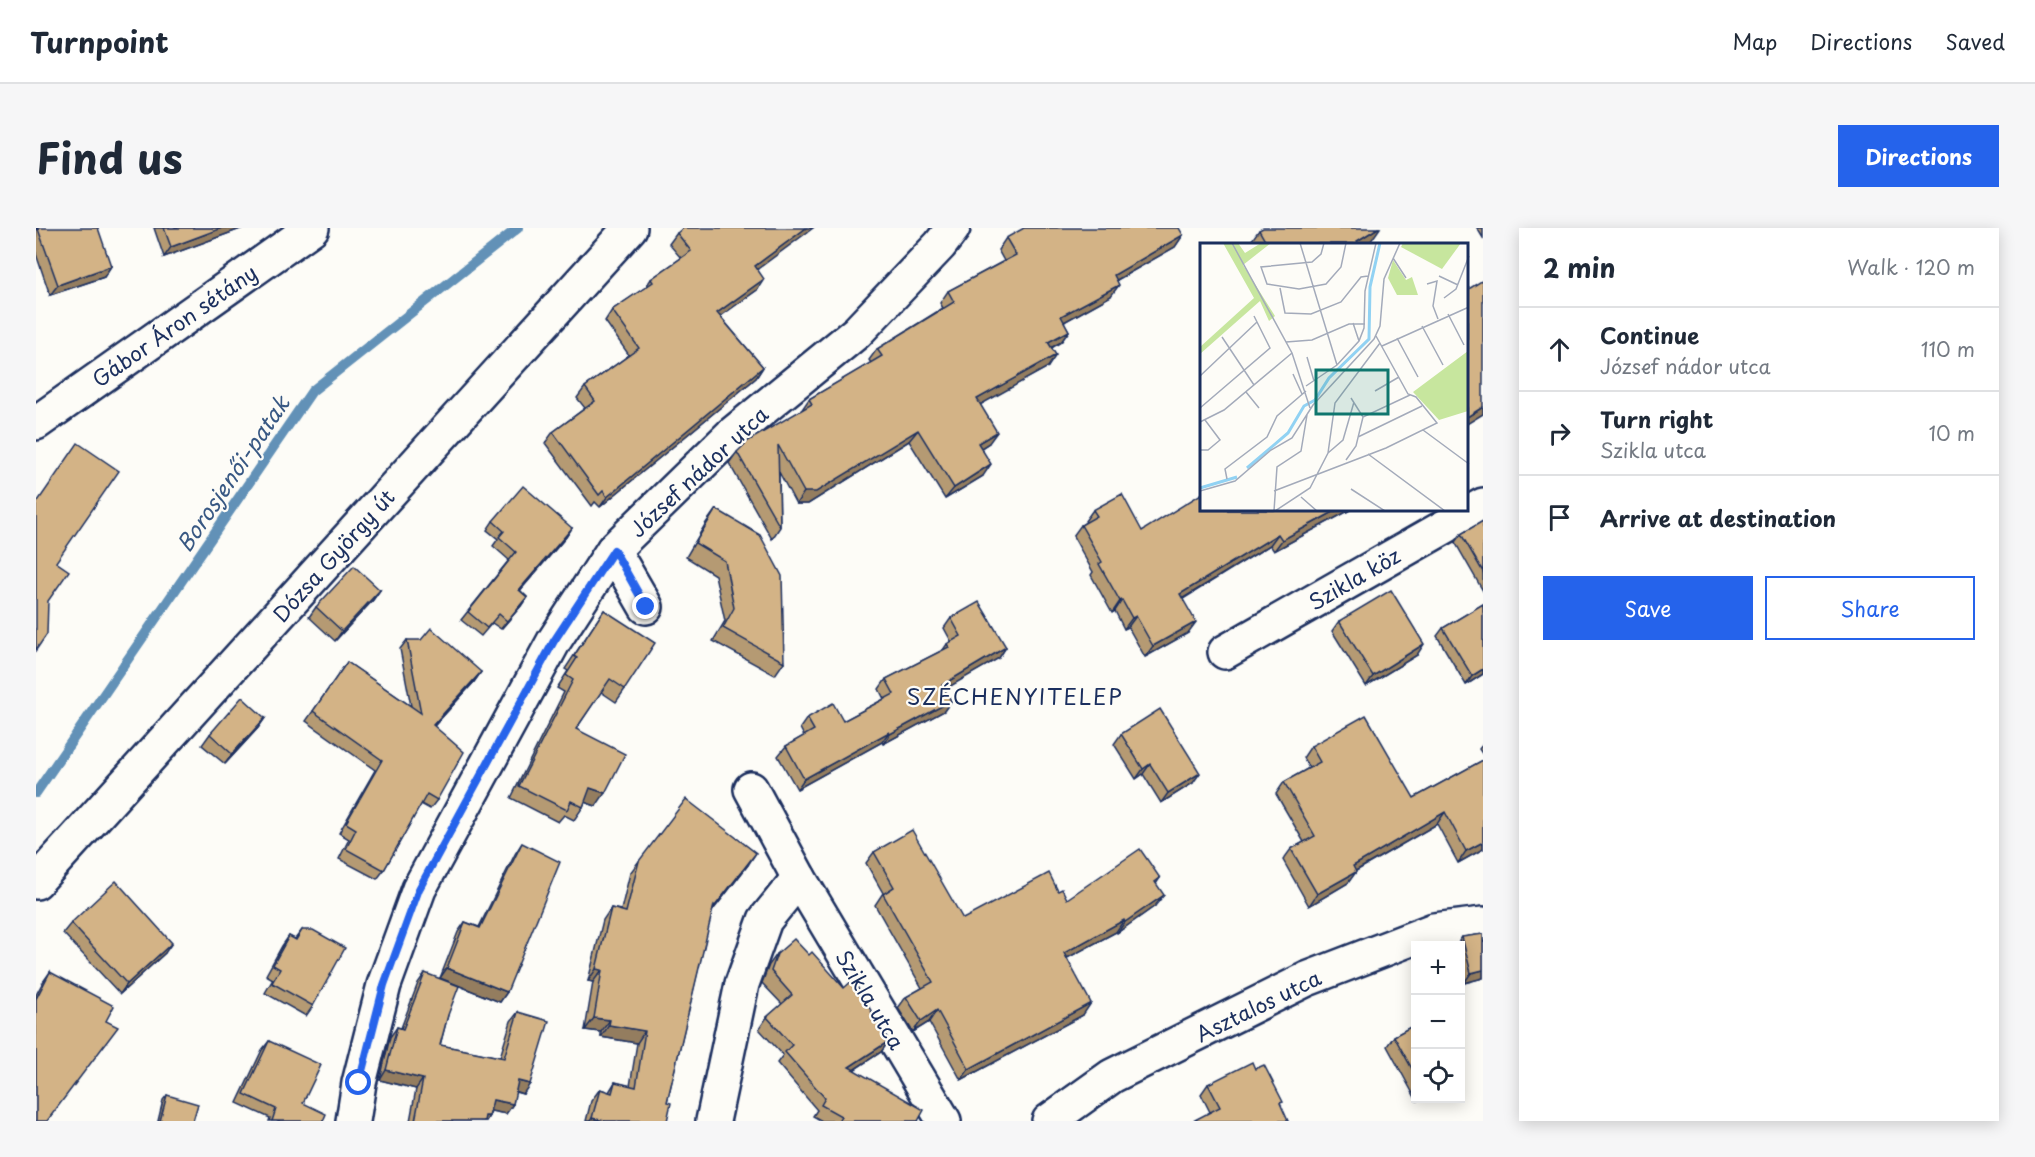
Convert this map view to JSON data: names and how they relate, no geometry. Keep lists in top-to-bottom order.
{
  "streets": {
    "street": [
      "Gábor Áron sétány",
      "József nádor utca",
      "Dózsa György út",
      "Szikla köz",
      "Szikla utca",
      "Asztalos utca"
    ]
  },
  "districts": ["SZÉCHENYITELEP"],
  "water": ["Borosjenői-patak"],
  "page": {
    "header": "Turnpoint",
    "nav": ["Map", "Directions", "Saved"],
    "title": "Find us",
    "buttons": [
      "Directions",
      ["Save", "Share"]
    ],
    "heading": ["2 min", "Walk · 120 m"],
    "list": [
      ["Continue", "József nádor utca", "110 m"],
      ["Turn right", "Szikla utca", "10 m"],
      "Arrive at destination"
    ],
    "map_buttons": ["+", "−"]
  }
}
